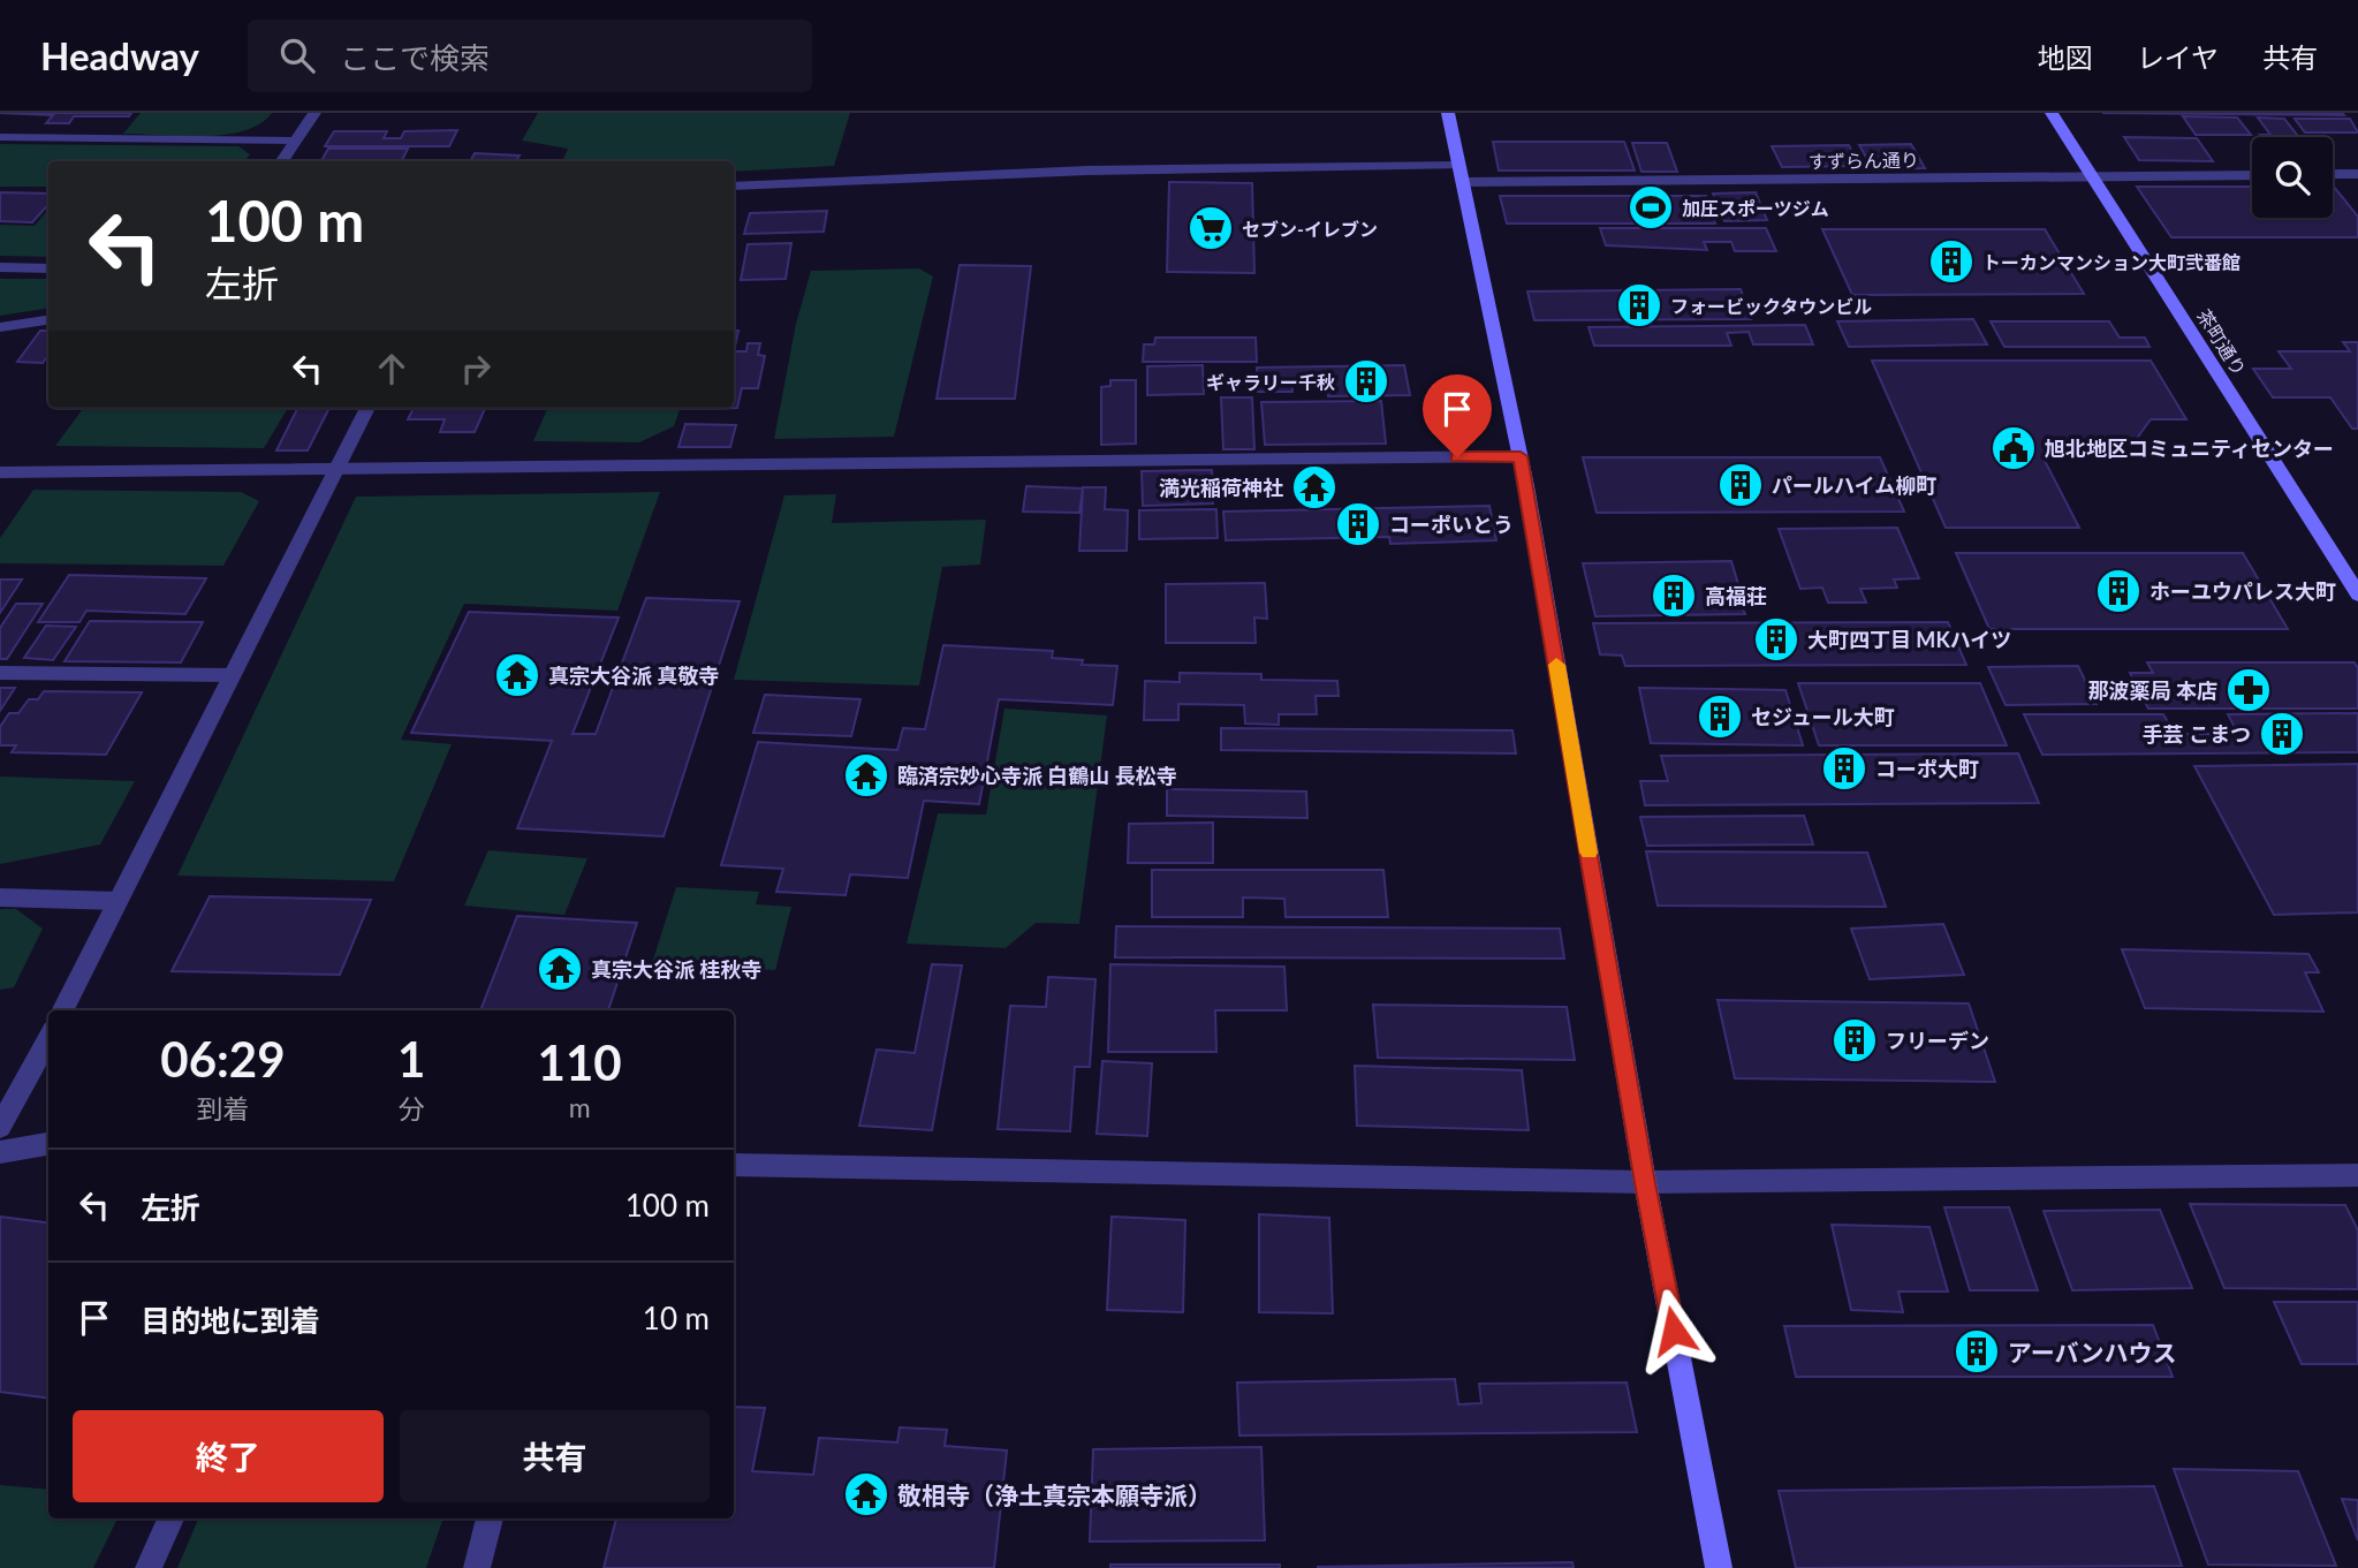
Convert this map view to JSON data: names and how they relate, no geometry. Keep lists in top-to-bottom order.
{
  "streets": {
    "street": ["すずらん通り", "茶町通り"]
  },
  "crossings": [
    ["すずらん通り", "茶町通り"]
  ],
  "places": {
    "sports": ["加圧スポーツジム"],
    "supermarket": ["セブン-イレブン"],
    "building": [
      "トーカンマンション大町弐番館",
      "フォービックタウンビル",
      "ギャラリー千秋",
      "パールハイム柳町",
      "コーポいとう",
      "ホーユウパレス大町",
      "高福荘",
      "大町四丁目 MKハイツ",
      "セジュール大町",
      "手芸 こまつ",
      "コーポ大町",
      "フリーデン",
      "アーバンハウス"
    ],
    "public building": ["旭北地区コミュニティセンター"],
    "temple": [
      "満光稲荷神社",
      "真宗大谷派 真敬寺",
      "臨済宗妙心寺派 白鶴山 長松寺",
      "真宗大谷派 桂秋寺",
      "敬相寺（浄土真宗本願寺派）"
    ],
    "pharmacy": ["那波薬局 本店"]
  },
  "page": {
    "header": "Headway",
    "search": "ここで検索",
    "nav": ["地図", "レイヤ", "共有"],
    "turn": ["100 m", "左折"],
    "eta": [
      "06:29",
      "到着",
      "1",
      "分",
      "110",
      "m"
    ],
    "list": [
      {
        "name": "左折",
        "value": "100 m"
      },
      {
        "name": "目的地に到着",
        "value": "10 m"
      }
    ],
    "buttons": ["終了", "共有"]
  }
}
